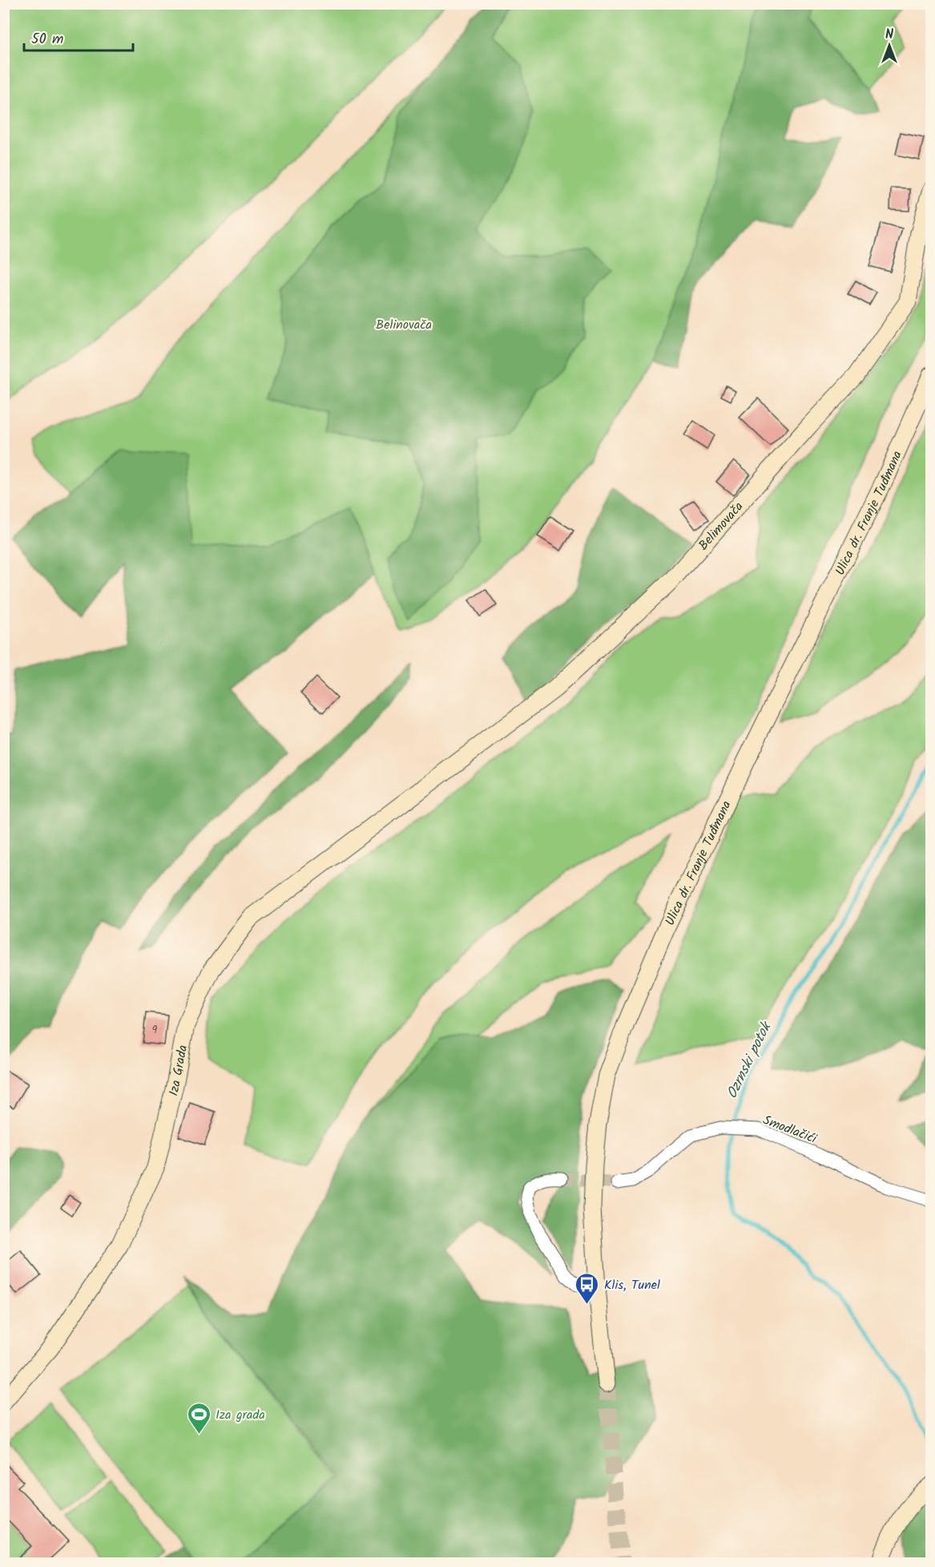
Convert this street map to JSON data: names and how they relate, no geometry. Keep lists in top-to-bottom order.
{
  "streets": {
    "street": [
      "Ulica dr. Franje Tuđmana",
      "Belimovača",
      "Iza Grada",
      "Smodlačići"
    ]
  },
  "crossings": [
    ["Belimovača", "Iza Grada"]
  ],
  "water": ["Ozrnski potok"],
  "parks": ["Belinovača"],
  "places": {
    "bus stop": ["Klis, Tunel"],
    "sports": ["Iza grada"]
  },
  "house_numbers": ["9"],
  "scale_bar": "50 m",
  "north": "top"
}
